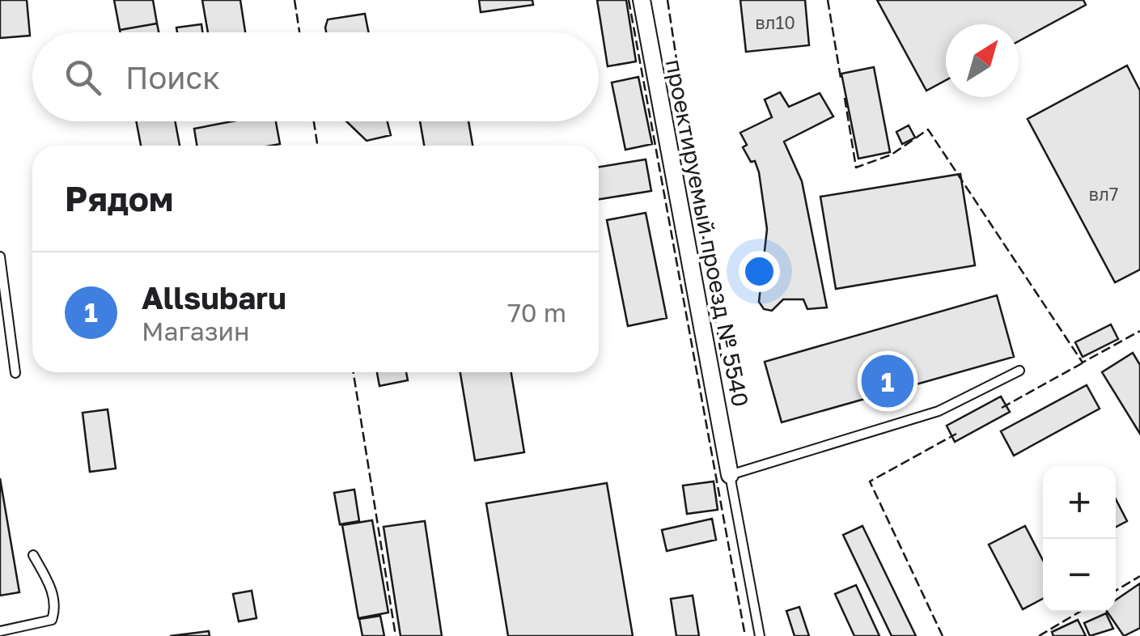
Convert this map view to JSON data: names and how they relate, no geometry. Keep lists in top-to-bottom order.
{
  "streets": {
    "street": ["проектируемый проезд № 5540"]
  },
  "house_numbers": ["вл10", "вл7"],
  "north": "top right",
  "page": {
    "search": "Поиск",
    "heading": "Рядом",
    "list": [
      {
        "mark": "1",
        "name": "Allsubaru",
        "note": "Магазин",
        "value": "70 m"
      }
    ],
    "pins": "1",
    "map_buttons": ["+", "−"]
  }
}
